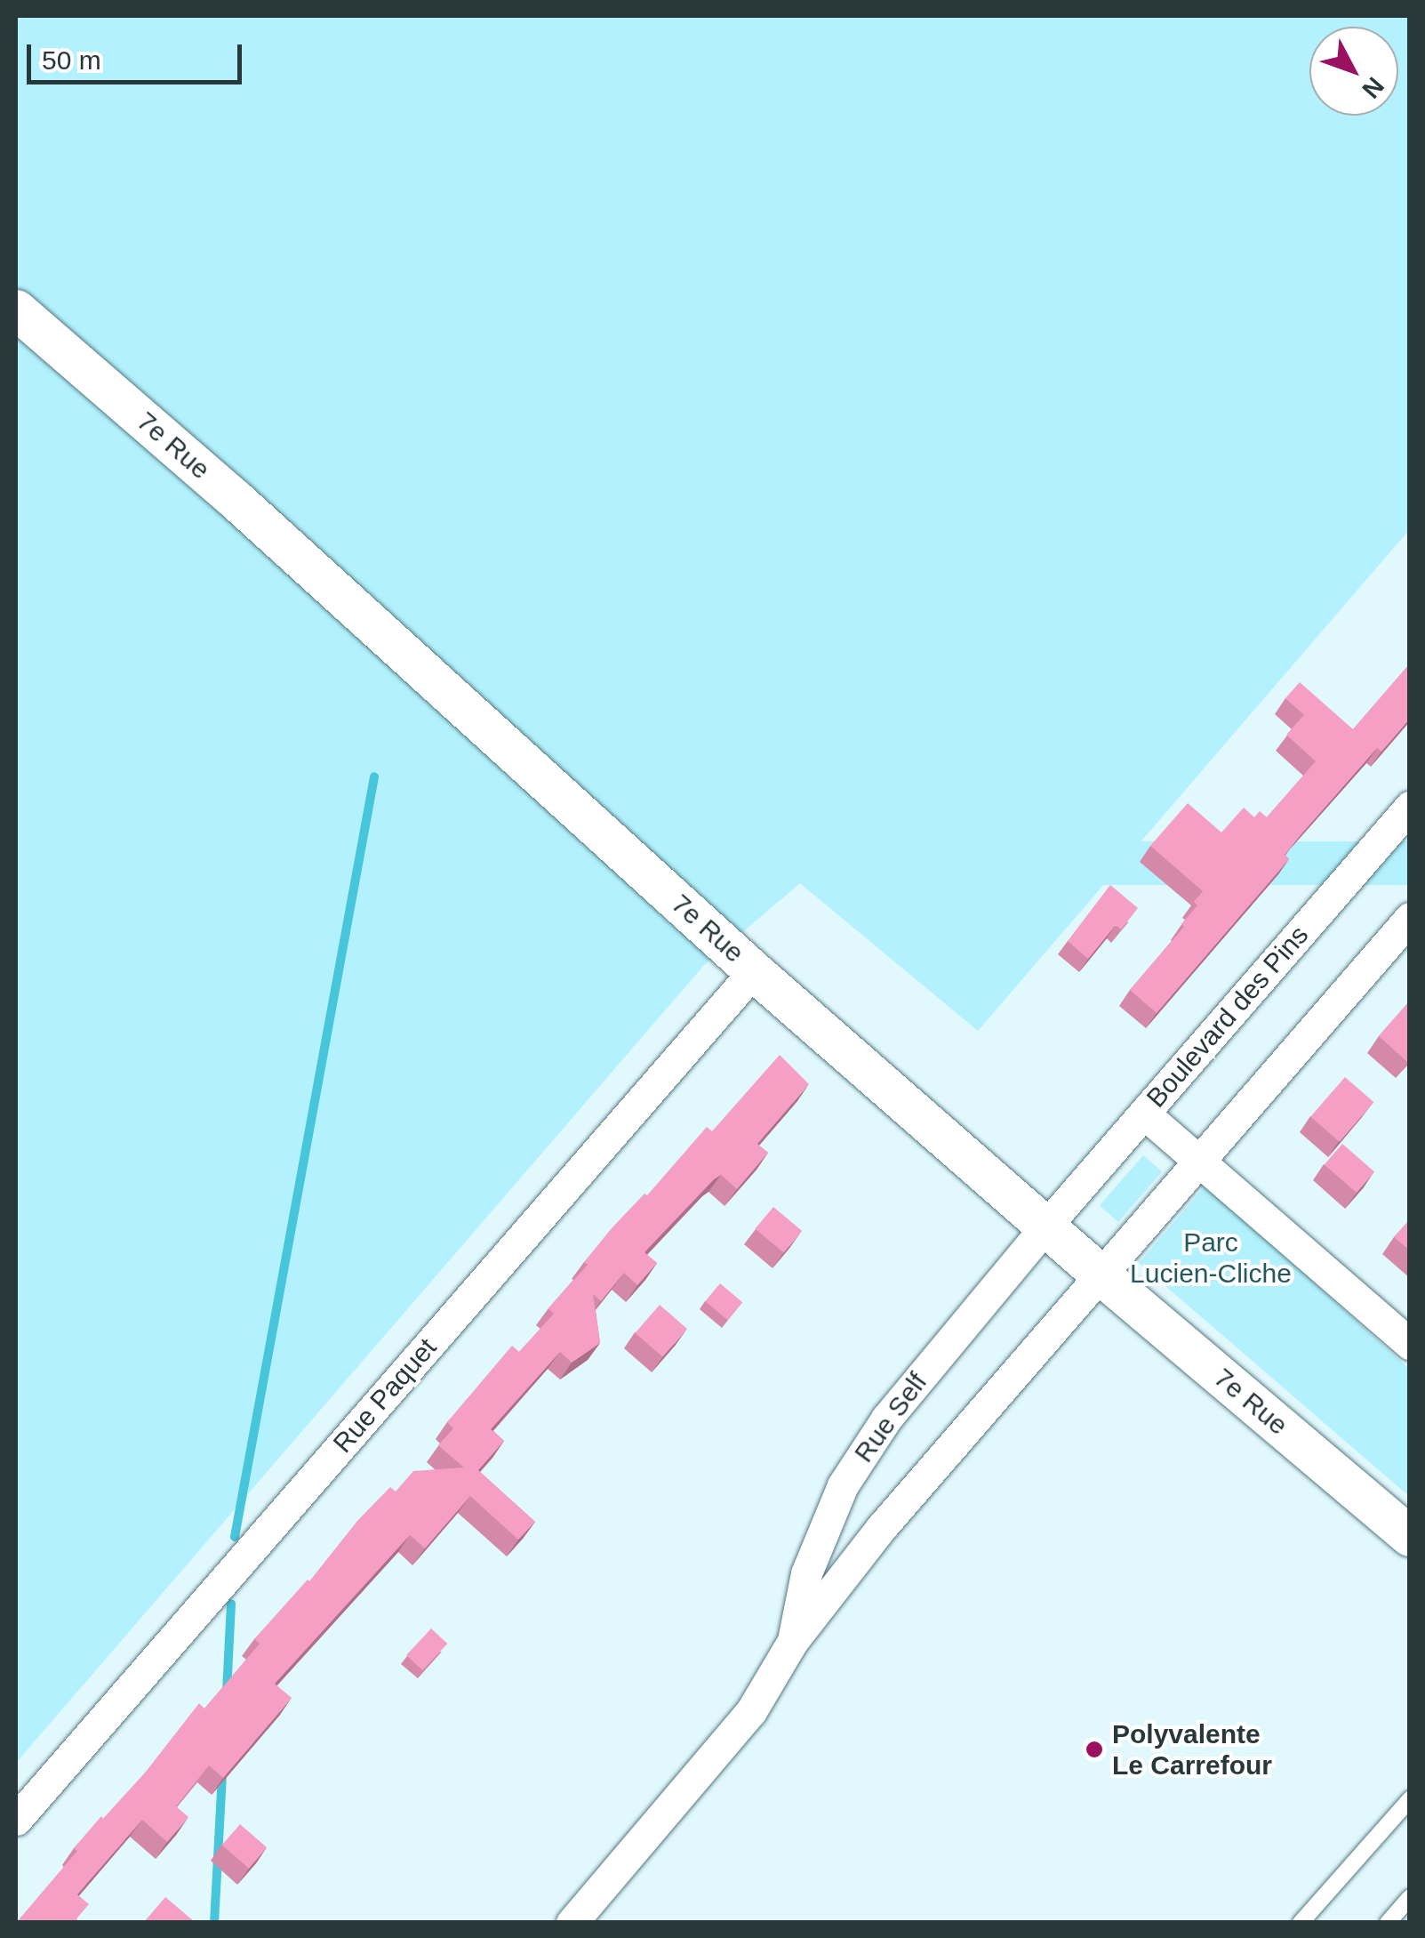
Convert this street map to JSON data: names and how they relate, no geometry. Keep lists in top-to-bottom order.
{
  "streets": {
    "street": [
      "7e Rue",
      "Boulevard des Pins",
      "Rue Paquet",
      "Rue Self"
    ]
  },
  "crossings": [
    ["7e Rue", "Boulevard des Pins"],
    ["7e Rue", "Rue Paquet"],
    ["7e Rue", "Rue Self"],
    ["Boulevard des Pins", "Rue Self"]
  ],
  "parks": ["Parc Lucien-Cliche"],
  "places": ["Polyvalente Le Carrefour"],
  "scale_bar": "50 m",
  "north": "bottom right"
}
